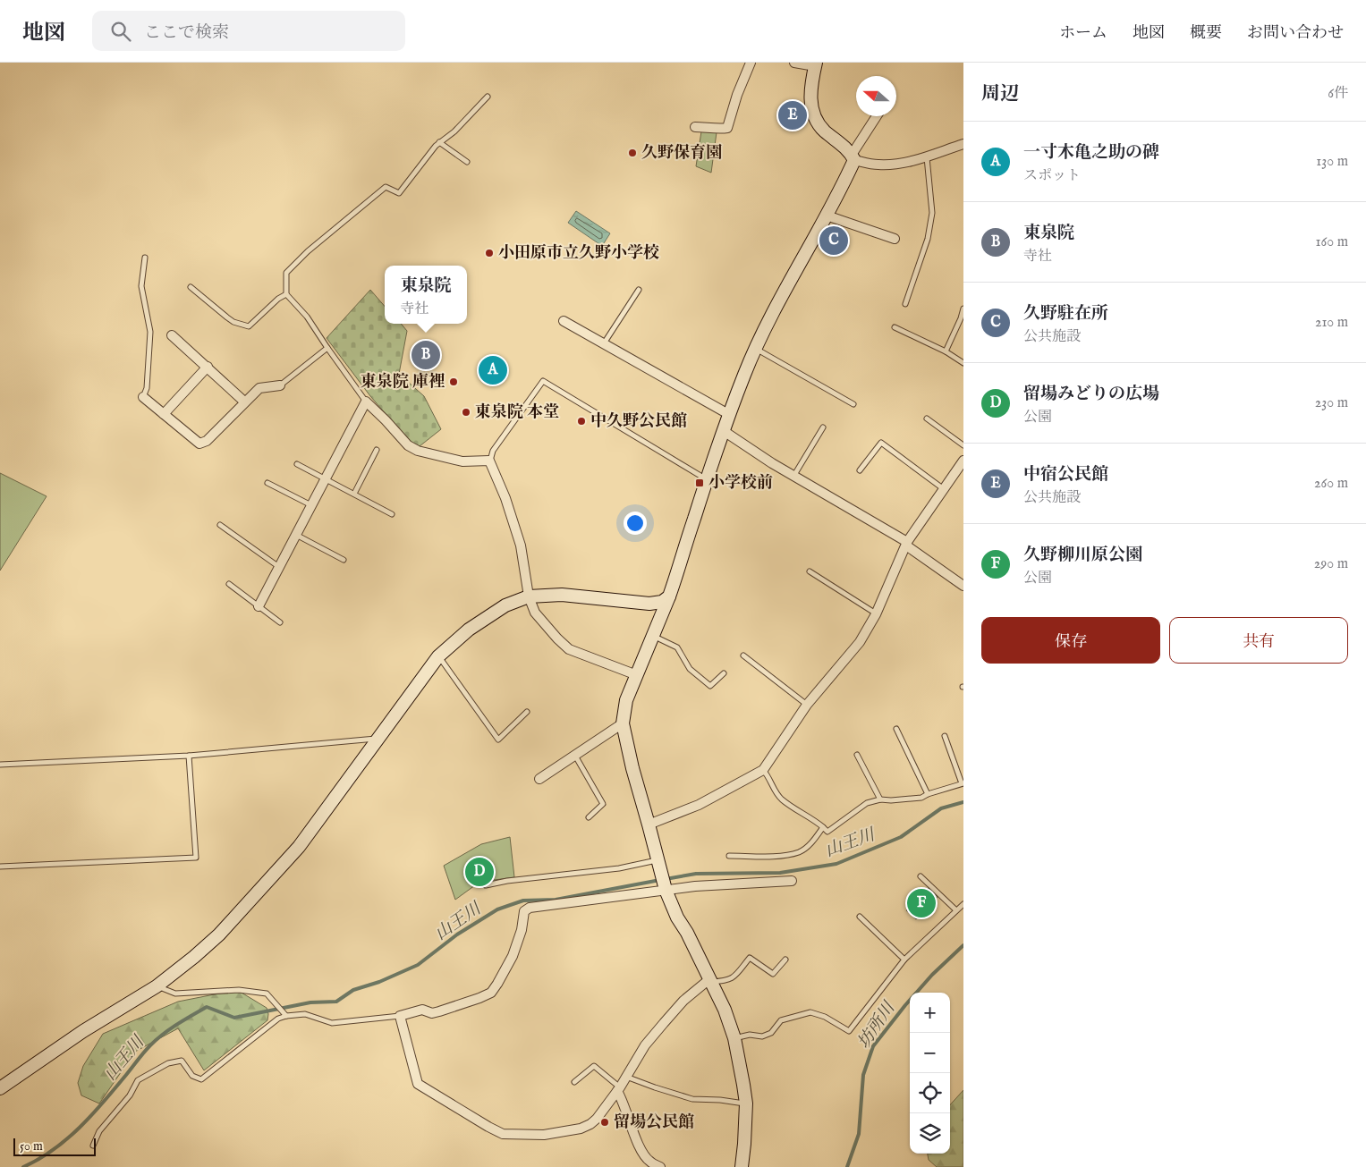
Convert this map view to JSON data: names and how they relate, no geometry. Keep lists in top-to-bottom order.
{
  "water": ["山王川", "坊所川"],
  "places": {
    "other": [
      "久野保育園",
      "小田原市立久野小学校",
      "東泉院 庫裡",
      "東泉院 本堂",
      "中久野公民館",
      "留場公民館"
    ],
    "transit": ["小学校前"]
  },
  "scale_bar": "50 m",
  "north": "left",
  "page": {
    "header": "地図",
    "search": "ここで検索",
    "nav": [
      "ホーム",
      "地図",
      "概要",
      "お問い合わせ"
    ],
    "heading": ["周辺", "6件"],
    "pins": [
      "E",
      "C",
      "B",
      "A",
      "D",
      "F"
    ],
    "list": [
      {
        "mark": "A",
        "name": "一寸木亀之助の碑",
        "note": "スポット",
        "value": "130 m"
      },
      {
        "mark": "B",
        "name": "東泉院",
        "note": "寺社",
        "value": "160 m"
      },
      {
        "mark": "C",
        "name": "久野駐在所",
        "note": "公共施設",
        "value": "210 m"
      },
      {
        "mark": "D",
        "name": "留場みどりの広場",
        "note": "公園",
        "value": "230 m"
      },
      {
        "mark": "E",
        "name": "中宿公民館",
        "note": "公共施設",
        "value": "260 m"
      },
      {
        "mark": "F",
        "name": "久野柳川原公園",
        "note": "公園",
        "value": "290 m"
      }
    ],
    "popup": ["東泉院", "寺社"],
    "buttons": ["保存", "共有"],
    "map_buttons": ["+", "−"],
    "scale": "50 m"
  }
}
